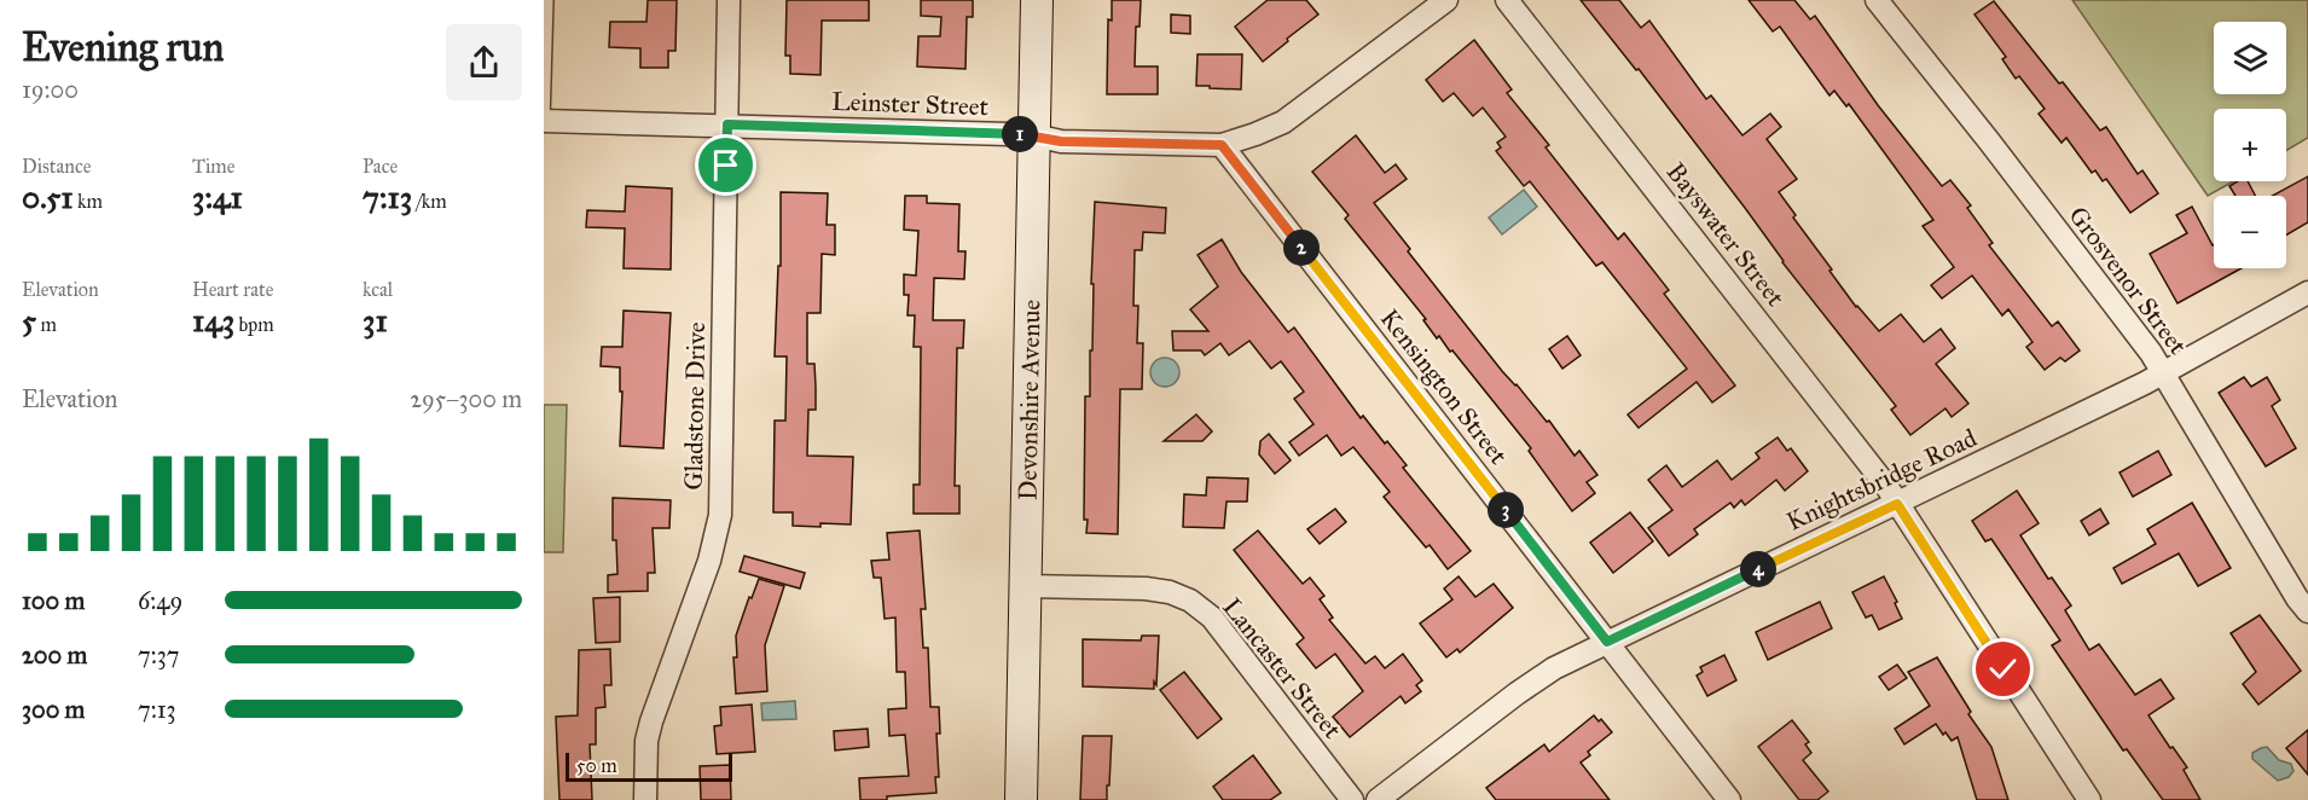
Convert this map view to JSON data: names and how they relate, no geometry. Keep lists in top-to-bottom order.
{
  "streets": {
    "main road": ["Devonshire Avenue"],
    "street": [
      "Leinster Street",
      "Bayswater Street",
      "Grosvenor Street",
      "Kensington Street",
      "Gladstone Drive",
      "Knightsbridge Road",
      "Lancaster Street"
    ]
  },
  "crossings": [
    ["Leinster Street", "Kensington Street"],
    ["Leinster Street", "Devonshire Avenue"],
    ["Leinster Street", "Gladstone Drive"],
    ["Bayswater Street", "Knightsbridge Road"],
    ["Grosvenor Street", "Knightsbridge Road"],
    ["Kensington Street", "Knightsbridge Road"],
    ["Devonshire Avenue", "Lancaster Street"]
  ],
  "scale_bar": "50 m",
  "page": {
    "heading": ["Evening run", "19:00"],
    "map_buttons": ["+", "−"],
    "pins": [
      "1",
      "2",
      "3",
      "4"
    ],
    "stats": [
      ["Distance", "0.51 km"],
      ["Time", "3:41"],
      ["Pace", "7:13 /km"],
      ["Elevation", "5 m"],
      ["Heart rate", "143 bpm"],
      ["kcal", "31"]
    ],
    "chart": ["Elevation", "295–300 m"],
    "list": [
      {
        "name": "100 m",
        "note": "6:49"
      },
      {
        "name": "200 m",
        "note": "7:37"
      },
      {
        "name": "300 m",
        "note": "7:13"
      }
    ],
    "scale": "50 m"
  }
}
